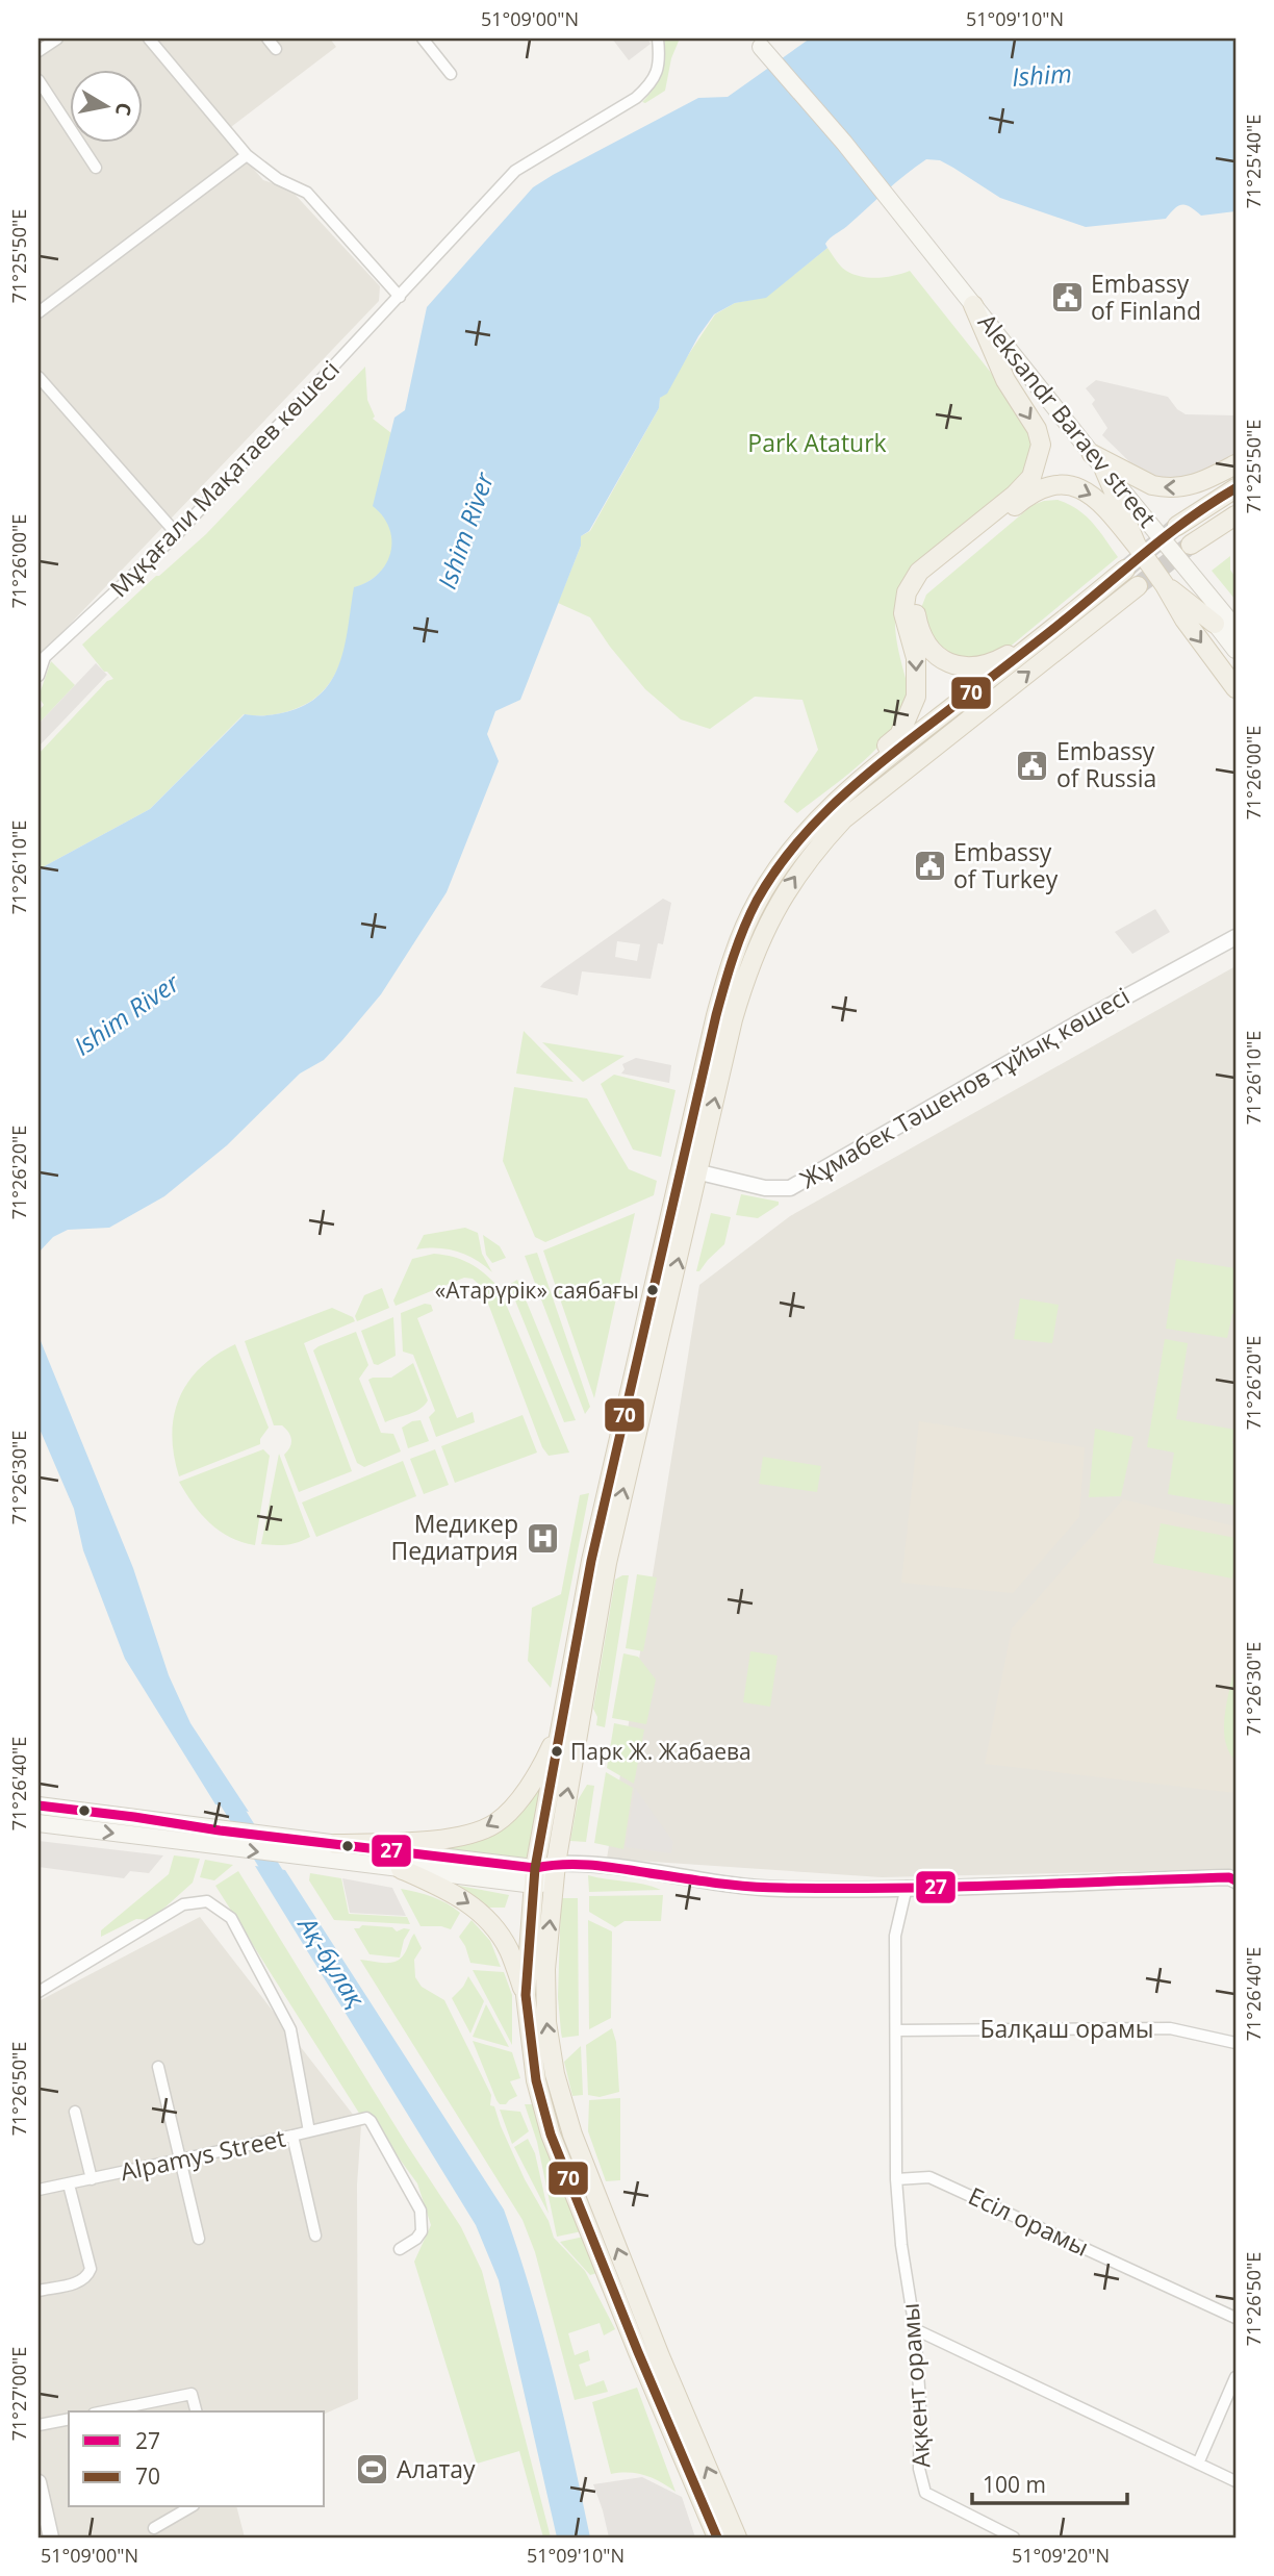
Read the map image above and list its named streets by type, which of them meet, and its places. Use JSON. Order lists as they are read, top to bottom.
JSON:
{
  "streets": {
    "main road": ["Aleksandr Baraev street"],
    "street": [
      "Мұқағали Мақатаев көшесі",
      "Жұмабек Тәшенов тұйық көшесі",
      "Балқаш орамы",
      "Alpamys Street",
      "Есіл орамы",
      "Ақкент орамы"
    ]
  },
  "crossings": [
    ["Балқаш орамы", "Ақкент орамы"],
    ["Есіл орамы", "Ақкент орамы"]
  ],
  "water": ["Ishim", "Ishim River", "Ақ-бұлақ"],
  "parks": ["Park Ataturk"],
  "places": {
    "public building": ["Embassy of Finland", "Embassy of Russia", "Embassy of Turkey"],
    "other": ["«Атарүрік» саябағы", "Парк Ж. Жабаева"],
    "hospital": ["Медикер Педиатрия"],
    "sports": ["Алатау"]
  },
  "lines": ["transit line 70", "transit line 27"],
  "legend": ["27", "70"],
  "scale_bar": "100 m",
  "north": "right",
  "coordinates": [
    "51°09'00\"N",
    "51°09'10\"N",
    "71°25'40\"E",
    "71°25'50\"E",
    "71°26'00\"E",
    "71°26'10\"E",
    "71°26'20\"E",
    "71°26'30\"E",
    "71°26'40\"E",
    "71°26'50\"E",
    "71°27'00\"E",
    "51°09'20\"N"
  ]
}
